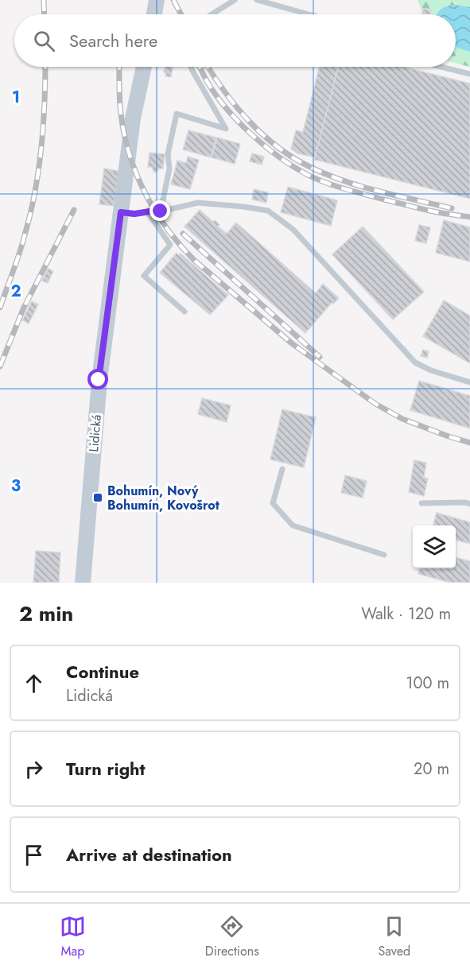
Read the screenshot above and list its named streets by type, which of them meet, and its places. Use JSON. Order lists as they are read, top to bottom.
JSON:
{
  "streets": {
    "street": ["Lidická"]
  },
  "places": {
    "transit": ["Bohumín, Nový Bohumín, Kovošrot"]
  },
  "page": {
    "search": "Search here",
    "heading": ["2 min", "Walk · 120 m"],
    "list": [
      ["Continue", "Lidická", "100 m"],
      ["Turn right", "20 m"],
      "Arrive at destination"
    ],
    "nav": ["Map", "Directions", "Saved"]
  },
  "grid": {
    "rows": ["1", "2", "3"]
  }
}
